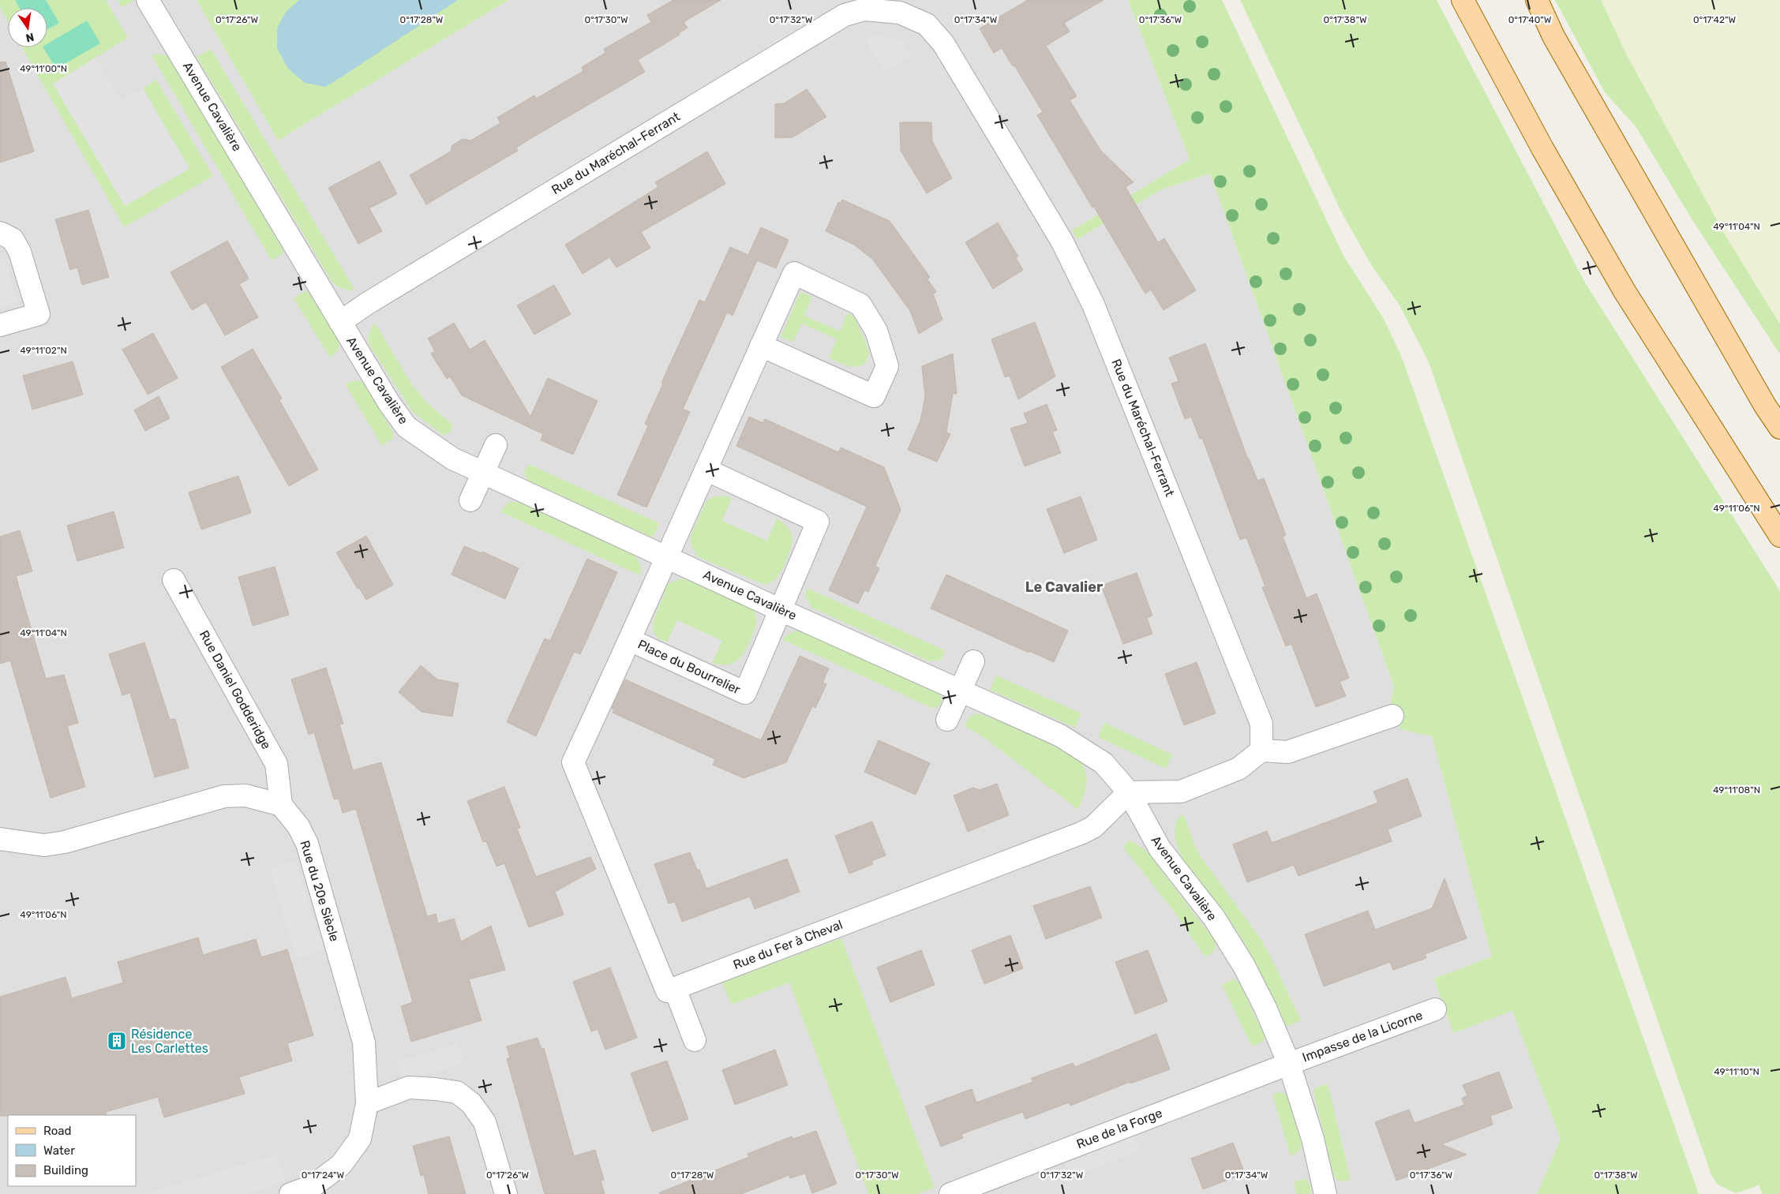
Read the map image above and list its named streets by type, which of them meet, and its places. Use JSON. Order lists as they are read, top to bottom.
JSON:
{
  "streets": {
    "street": [
      "Avenue Cavalière",
      "Rue du Maréchal-Ferrant",
      "Place du Bourrelier",
      "Rue Daniel Godderidge",
      "Rue du 20e Siècle",
      "Rue du Fer à Cheval",
      "Impasse de la Licorne",
      "Rue de la Forge"
    ]
  },
  "crossings": [
    ["Avenue Cavalière", "Rue du Maréchal-Ferrant"],
    ["Avenue Cavalière", "Place du Bourrelier"],
    ["Avenue Cavalière", "Rue du Fer à Cheval"],
    ["Avenue Cavalière", "Impasse de la Licorne"],
    ["Avenue Cavalière", "Rue de la Forge"],
    ["Place du Bourrelier", "Rue du Fer à Cheval"],
    ["Rue Daniel Godderidge", "Rue du 20e Siècle"],
    ["Impasse de la Licorne", "Rue de la Forge"]
  ],
  "districts": ["Le Cavalier"],
  "places": {
    "building": ["Résidence Les Carlettes"]
  },
  "legend": ["Road", "Water", "Building"],
  "north": "bottom",
  "coordinates": [
    "0°17'26\"W",
    "0°17'28\"W",
    "0°17'30\"W",
    "0°17'32\"W",
    "0°17'34\"W",
    "0°17'36\"W",
    "0°17'38\"W",
    "0°17'40\"W",
    "0°17'42\"W",
    "49°11'00\"N",
    "49°11'04\"N",
    "49°11'02\"N",
    "49°11'06\"N",
    "49°11'08\"N",
    "49°11'10\"N",
    "0°17'24\"W"
  ]
}
